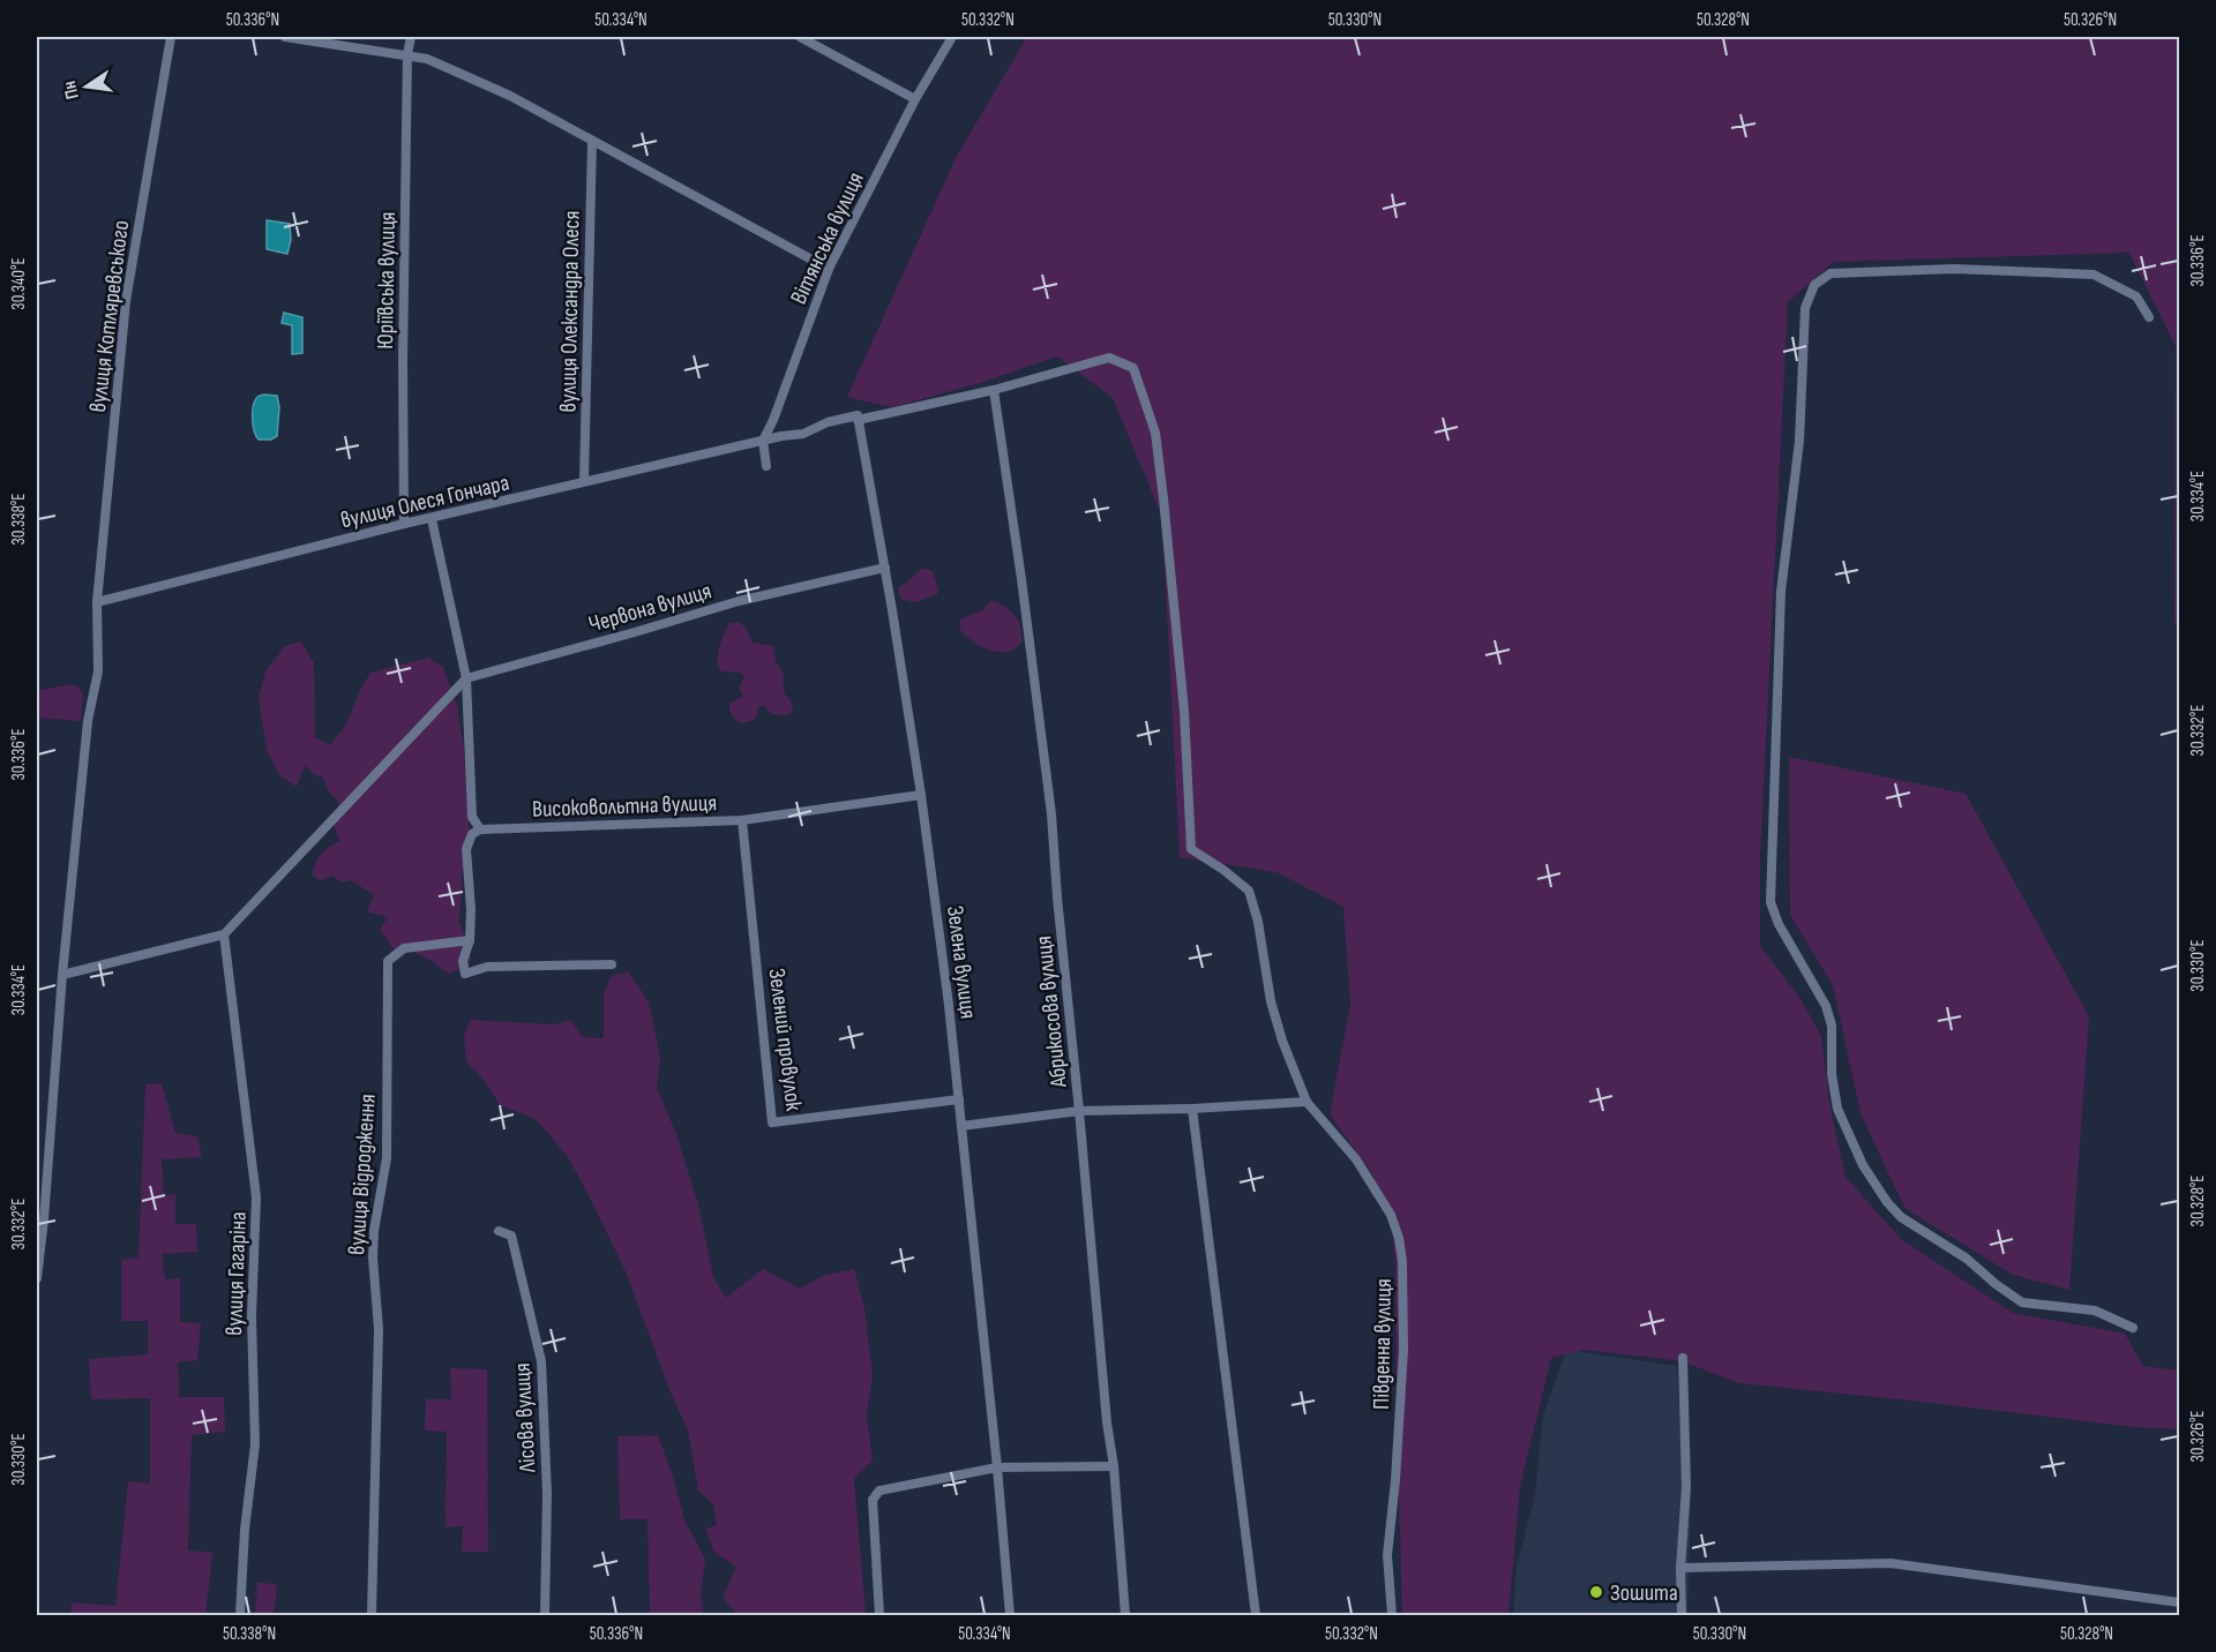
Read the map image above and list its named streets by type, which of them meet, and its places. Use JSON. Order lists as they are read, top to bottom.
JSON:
{
  "streets": {
    "street": [
      "Вітянська вулиця",
      "Юріївська вулиця",
      "вулиця Олександра Олеся",
      "вулиця Котляревського",
      "вулиця Олеся Гончара",
      "Червона вулиця",
      "Високовольтна вулиця",
      "Зелена вулиця",
      "Абрикосова вулиця",
      "Зелений провулок",
      "вулиця Відродження",
      "вулиця Гагаріна",
      "Південна вулиця",
      "Лісова вулиця"
    ]
  },
  "crossings": [
    ["Вітянська вулиця", "вулиця Олеся Гончара"],
    ["Юріївська вулиця", "вулиця Олеся Гончара"],
    ["вулиця Олександра Олеся", "вулиця Олеся Гончара"],
    ["вулиця Котляревського", "вулиця Олеся Гончара"],
    ["Червона вулиця", "Зелена вулиця"],
    ["Високовольтна вулиця", "Зелена вулиця"],
    ["Високовольтна вулиця", "Зелений провулок"],
    ["Зелена вулиця", "Зелений провулок"],
    ["Абрикосова вулиця", "Південна вулиця"]
  ],
  "places": ["Зошита"],
  "north": "left",
  "coordinates": [
    "50.336°N",
    "50.334°N",
    "50.332°N",
    "50.330°N",
    "50.328°N",
    "50.326°N",
    "30.336°E",
    "30.340°E",
    "30.334°E",
    "30.338°E",
    "30.332°E",
    "30.330°E",
    "30.328°E",
    "30.326°E",
    "50.338°N"
  ]
}
